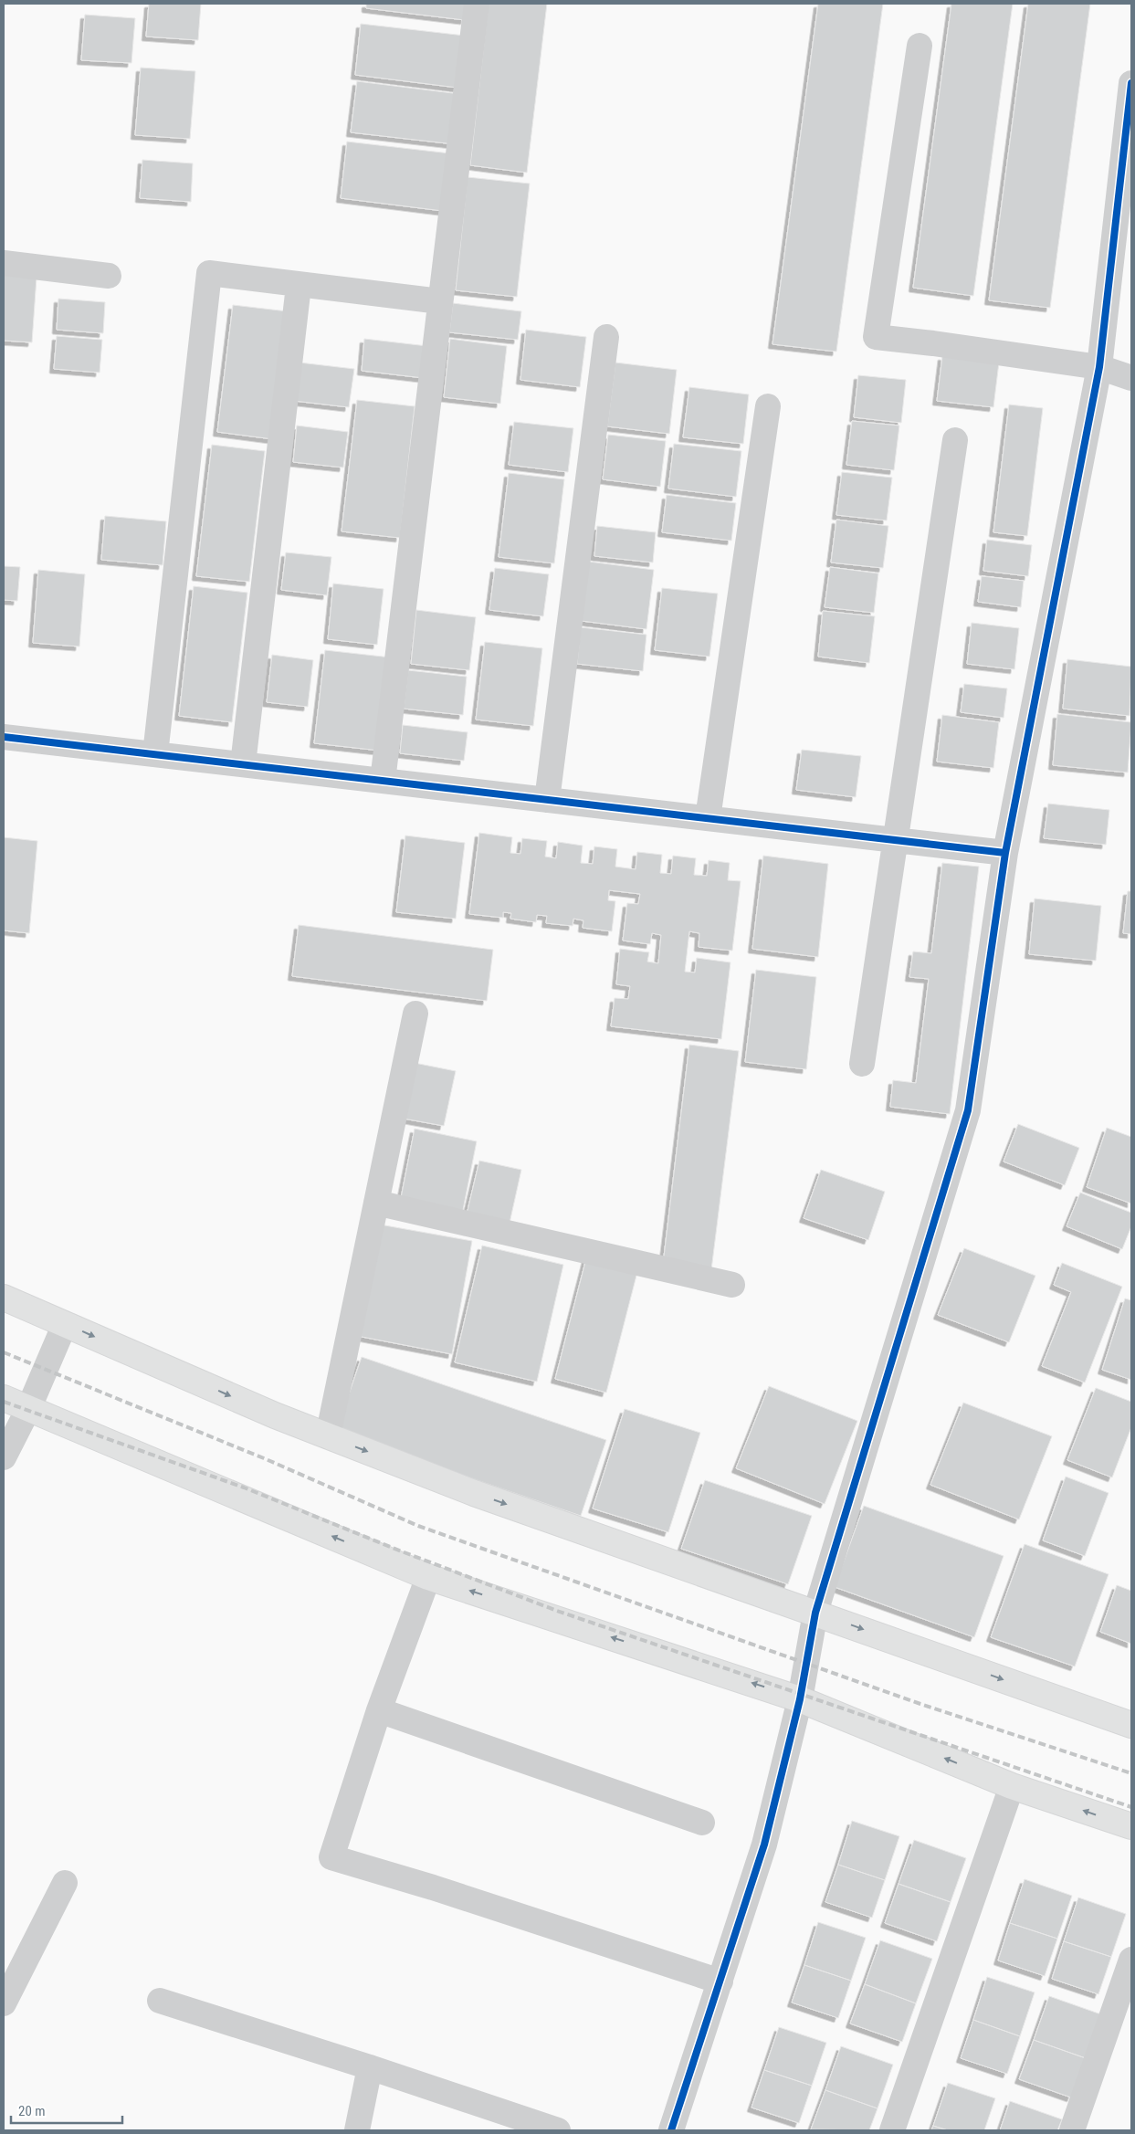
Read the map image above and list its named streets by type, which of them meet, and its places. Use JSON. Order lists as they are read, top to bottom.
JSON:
{
  "scale_bar": "20 m"
}
